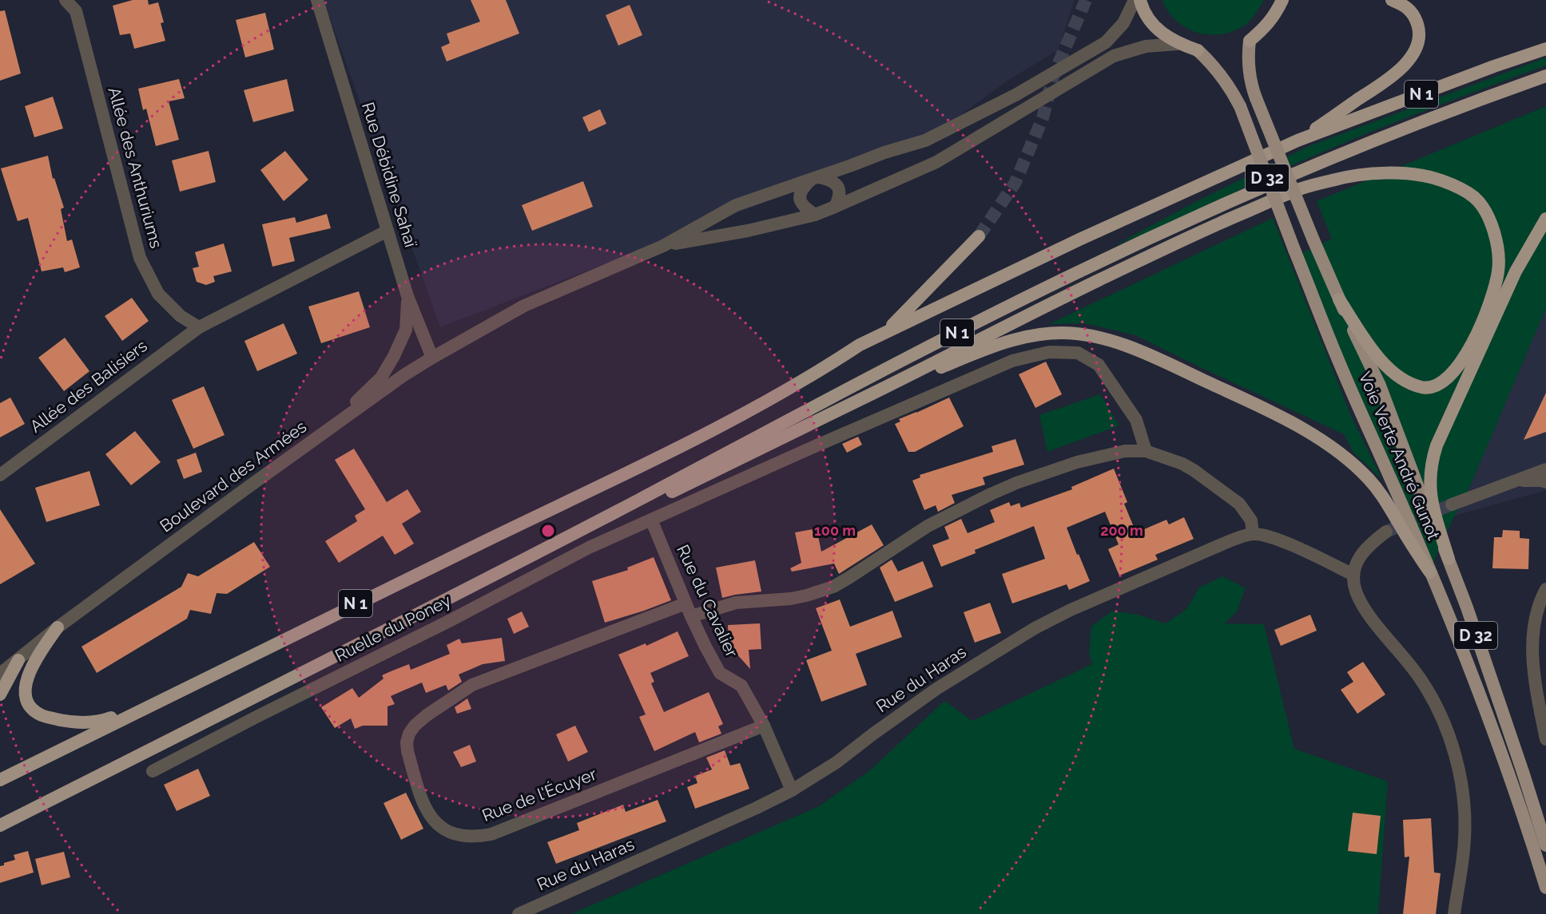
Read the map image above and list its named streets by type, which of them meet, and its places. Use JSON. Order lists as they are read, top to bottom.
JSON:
{
  "streets": {
    "highway": ["N 1"],
    "main road": ["D 32", "Voie Verte André Gunot"],
    "street": [
      "Allée des Anthuriums",
      "Rue Débidine Sahaï",
      "Allée des Balisiers",
      "Boulevard des Armées",
      "Rue du Cavalier",
      "Ruelle du Poney",
      "Rue du Haras",
      "Rue de l'Écuyer"
    ]
  },
  "crossings": [
    ["Allée des Anthuriums", "Allée des Balisiers"],
    ["Rue Débidine Sahaï", "Allée des Balisiers"],
    ["Rue Débidine Sahaï", "Boulevard des Armées"],
    ["Rue du Cavalier", "Ruelle du Poney"],
    ["Rue du Cavalier", "Rue du Haras"],
    ["Rue du Cavalier", "Rue de l'Écuyer"]
  ],
  "rings": ["100 m", "200 m"]
}
